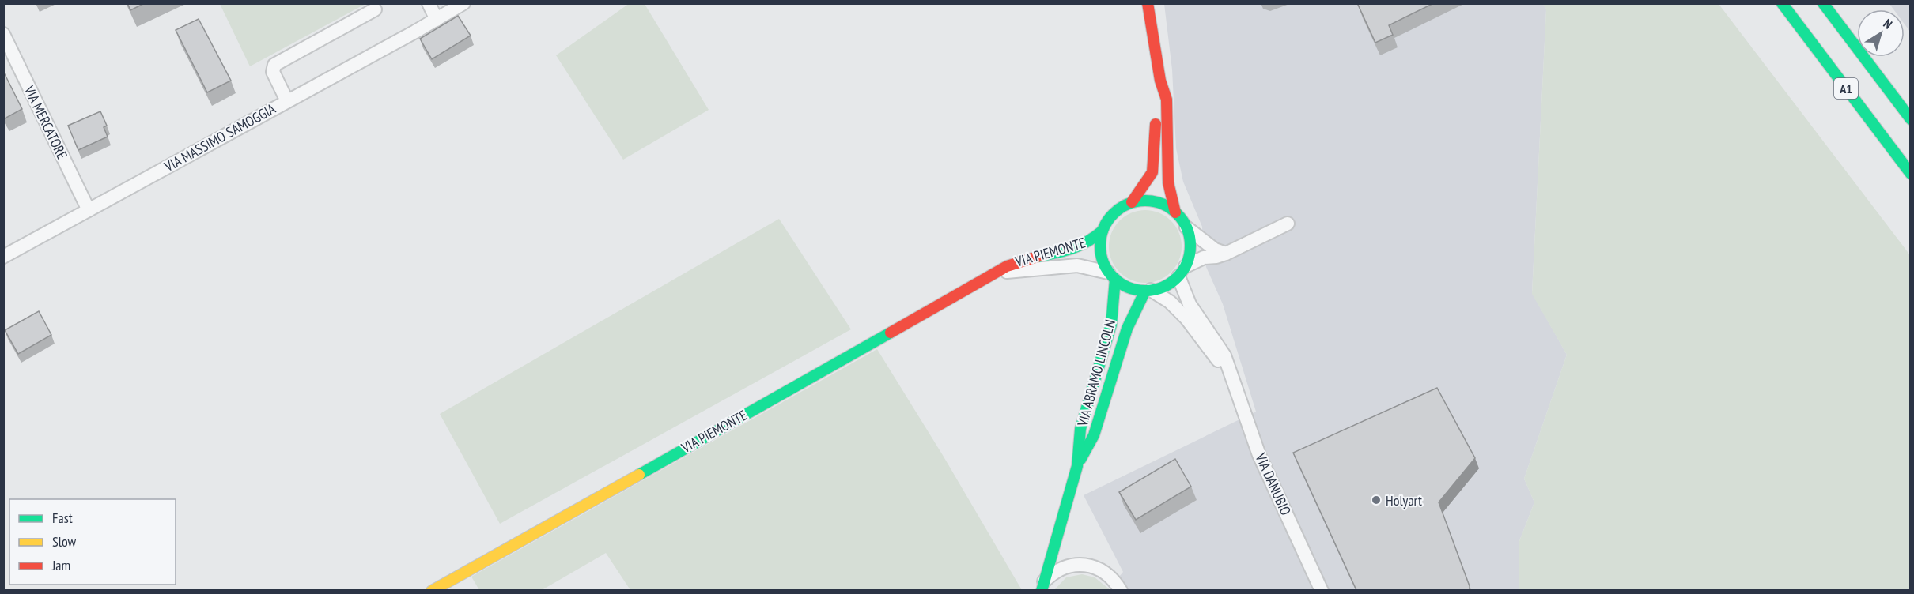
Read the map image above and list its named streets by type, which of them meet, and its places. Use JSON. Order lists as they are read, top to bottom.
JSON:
{
  "streets": {
    "main road": ["A1", "VIA PIEMONTE", "VIA ABRAMO LINCOLN"],
    "street": ["VIA MERCATORE", "VIA MASSIMO SAMOGGIA", "VIA DANUBIO"]
  },
  "crossings": [
    ["VIA MERCATORE", "VIA MASSIMO SAMOGGIA"],
    ["VIA PIEMONTE", "VIA ABRAMO LINCOLN"],
    ["VIA PIEMONTE", "VIA DANUBIO"],
    ["VIA ABRAMO LINCOLN", "VIA DANUBIO"]
  ],
  "places": ["Holyart"],
  "legend": ["Fast", "Slow", "Jam"],
  "north": "top right"
}
